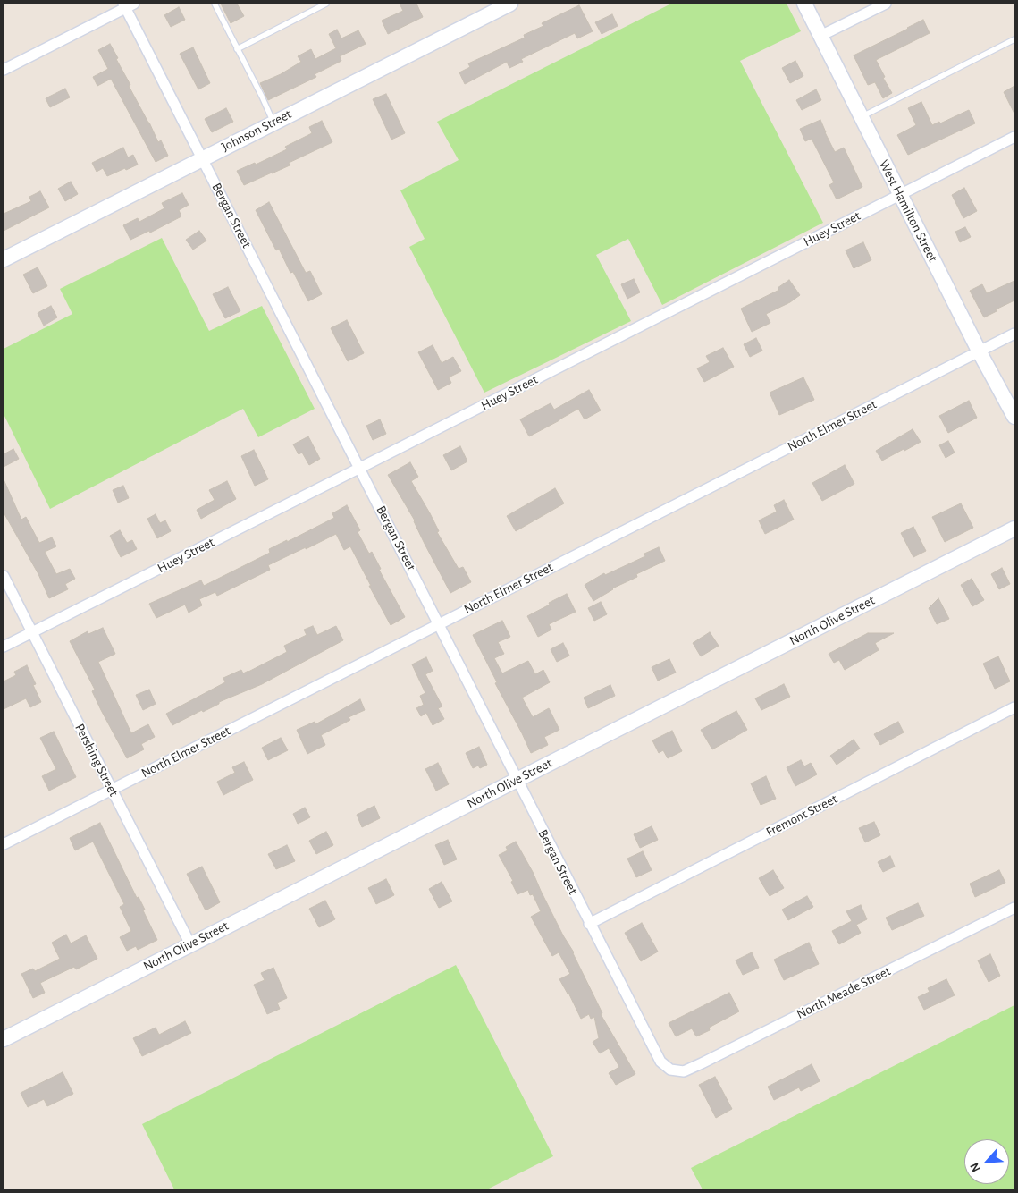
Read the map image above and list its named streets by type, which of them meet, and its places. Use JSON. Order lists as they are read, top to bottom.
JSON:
{
  "streets": {
    "street": [
      "Johnson Street",
      "West Hamilton Street",
      "Bergan Street",
      "Huey Street",
      "North Elmer Street",
      "North Olive Street",
      "Pershing Street",
      "Fremont Street",
      "North Meade Street"
    ]
  },
  "crossings": [
    ["Johnson Street", "Bergan Street"],
    ["West Hamilton Street", "Huey Street"],
    ["West Hamilton Street", "North Elmer Street"],
    ["Bergan Street", "Huey Street"],
    ["Bergan Street", "North Elmer Street"],
    ["Bergan Street", "North Olive Street"],
    ["Bergan Street", "Fremont Street"],
    ["Bergan Street", "North Meade Street"],
    ["Huey Street", "Pershing Street"],
    ["North Elmer Street", "Pershing Street"],
    ["North Olive Street", "Pershing Street"]
  ],
  "north": "bottom left"
}
